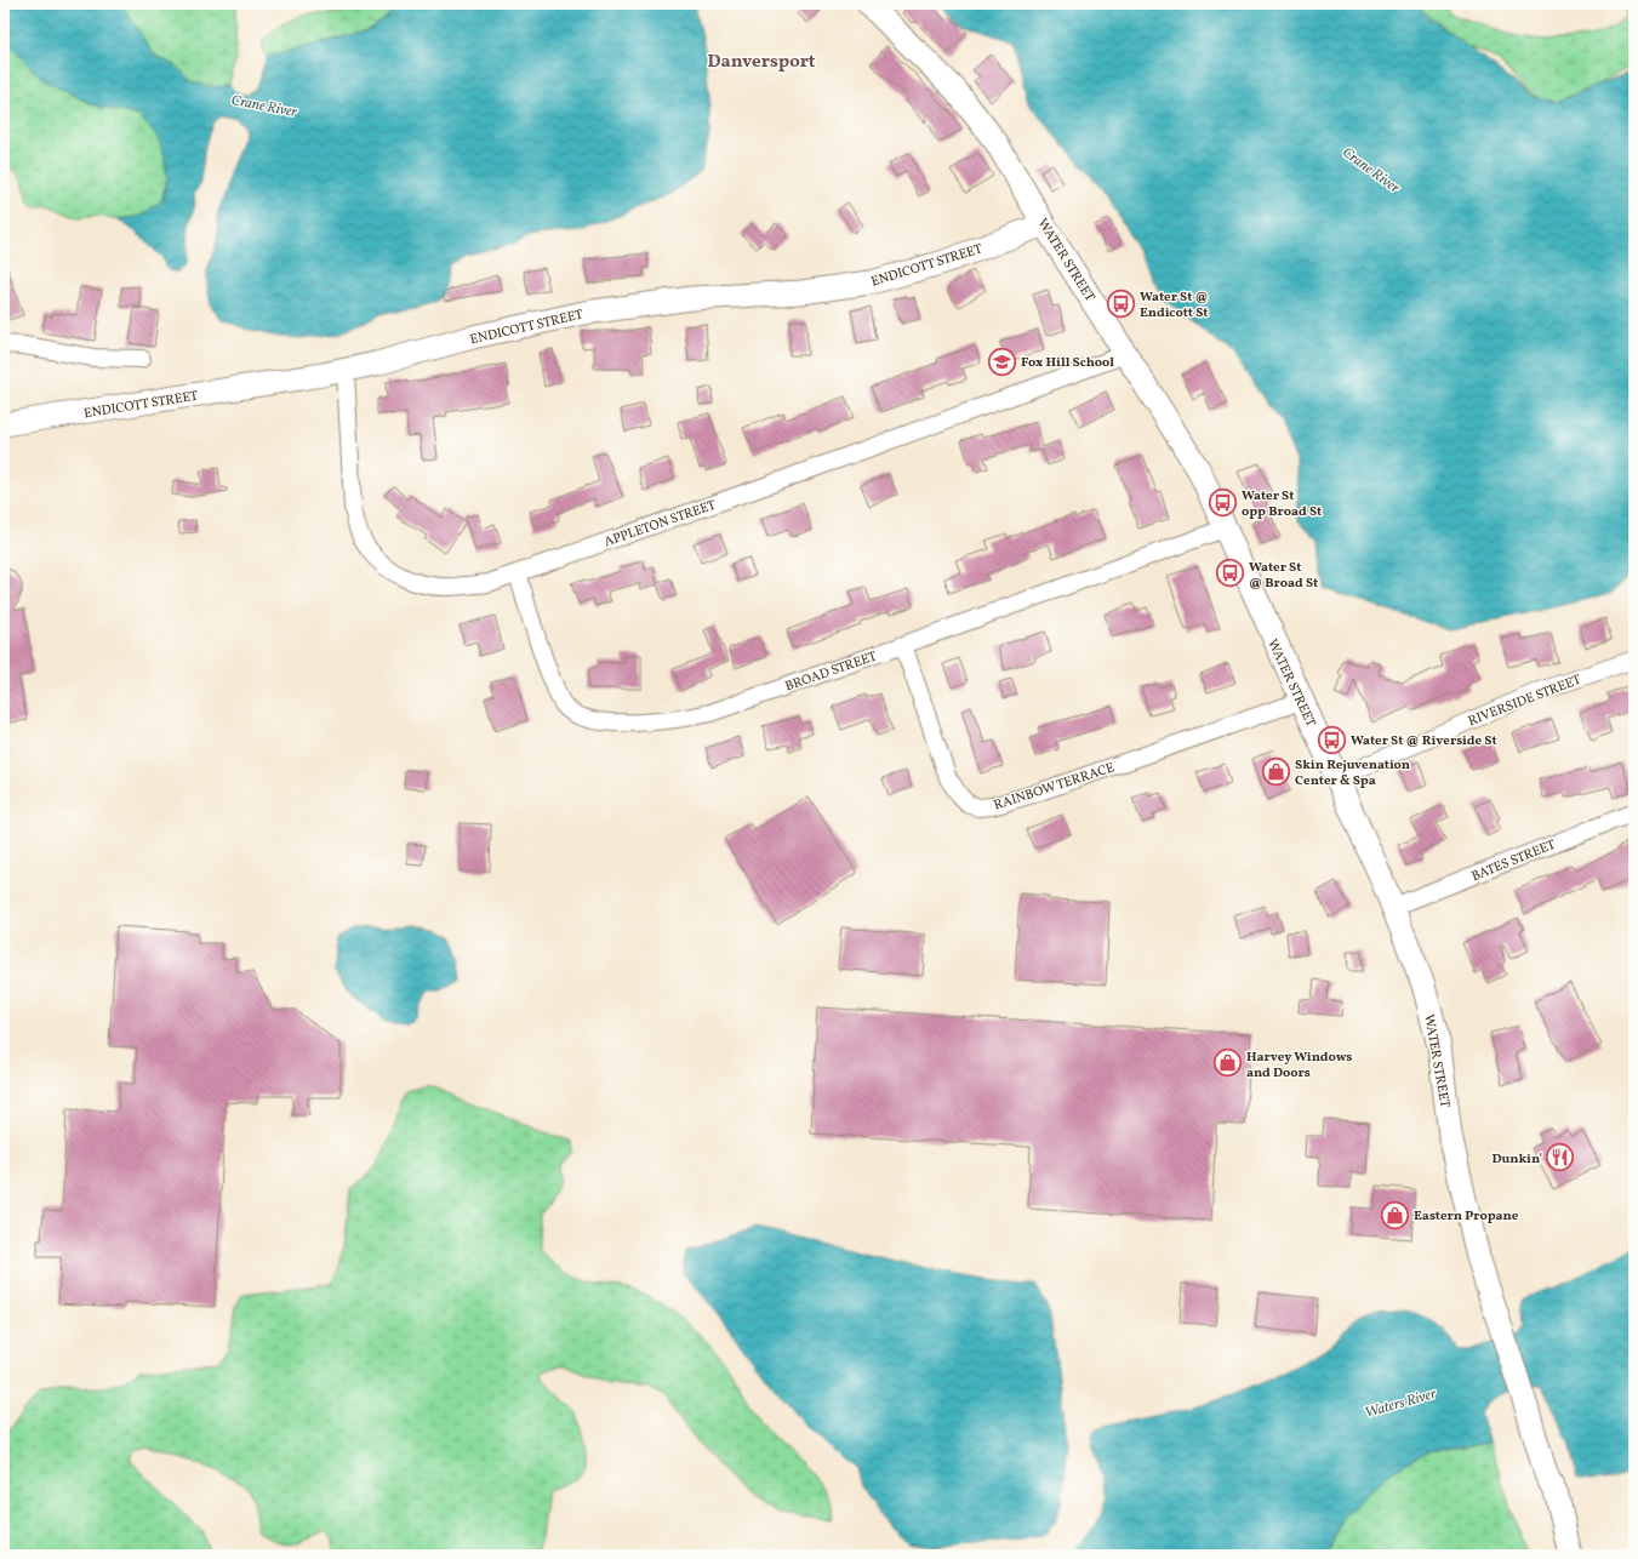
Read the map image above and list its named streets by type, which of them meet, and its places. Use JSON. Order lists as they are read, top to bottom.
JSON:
{
  "streets": {
    "main road": ["WATER STREET", "ENDICOTT STREET"],
    "street": [
      "APPLETON STREET",
      "BROAD STREET",
      "RIVERSIDE STREET",
      "RAINBOW TERRACE",
      "BATES STREET"
    ]
  },
  "crossings": [
    ["WATER STREET", "ENDICOTT STREET"],
    ["WATER STREET", "APPLETON STREET"],
    ["WATER STREET", "BROAD STREET"],
    ["WATER STREET", "RIVERSIDE STREET"],
    ["WATER STREET", "RAINBOW TERRACE"],
    ["WATER STREET", "BATES STREET"],
    ["ENDICOTT STREET", "APPLETON STREET"],
    ["APPLETON STREET", "BROAD STREET"],
    ["BROAD STREET", "RAINBOW TERRACE"]
  ],
  "districts": ["Danversport"],
  "water": ["Crane River", "Waters River"],
  "places": {
    "bus stop": [
      "Water St @ Endicott St",
      "Water St opp Broad St",
      "Water St @ Broad St",
      "Water St @ Riverside St"
    ],
    "school or university": ["Fox Hill School"],
    "shop": ["Skin Rejuvenation Center & Spa", "Harvey Windows and Doors", "Eastern Propane"],
    "restaurant": ["Dunkin'"]
  }
}
